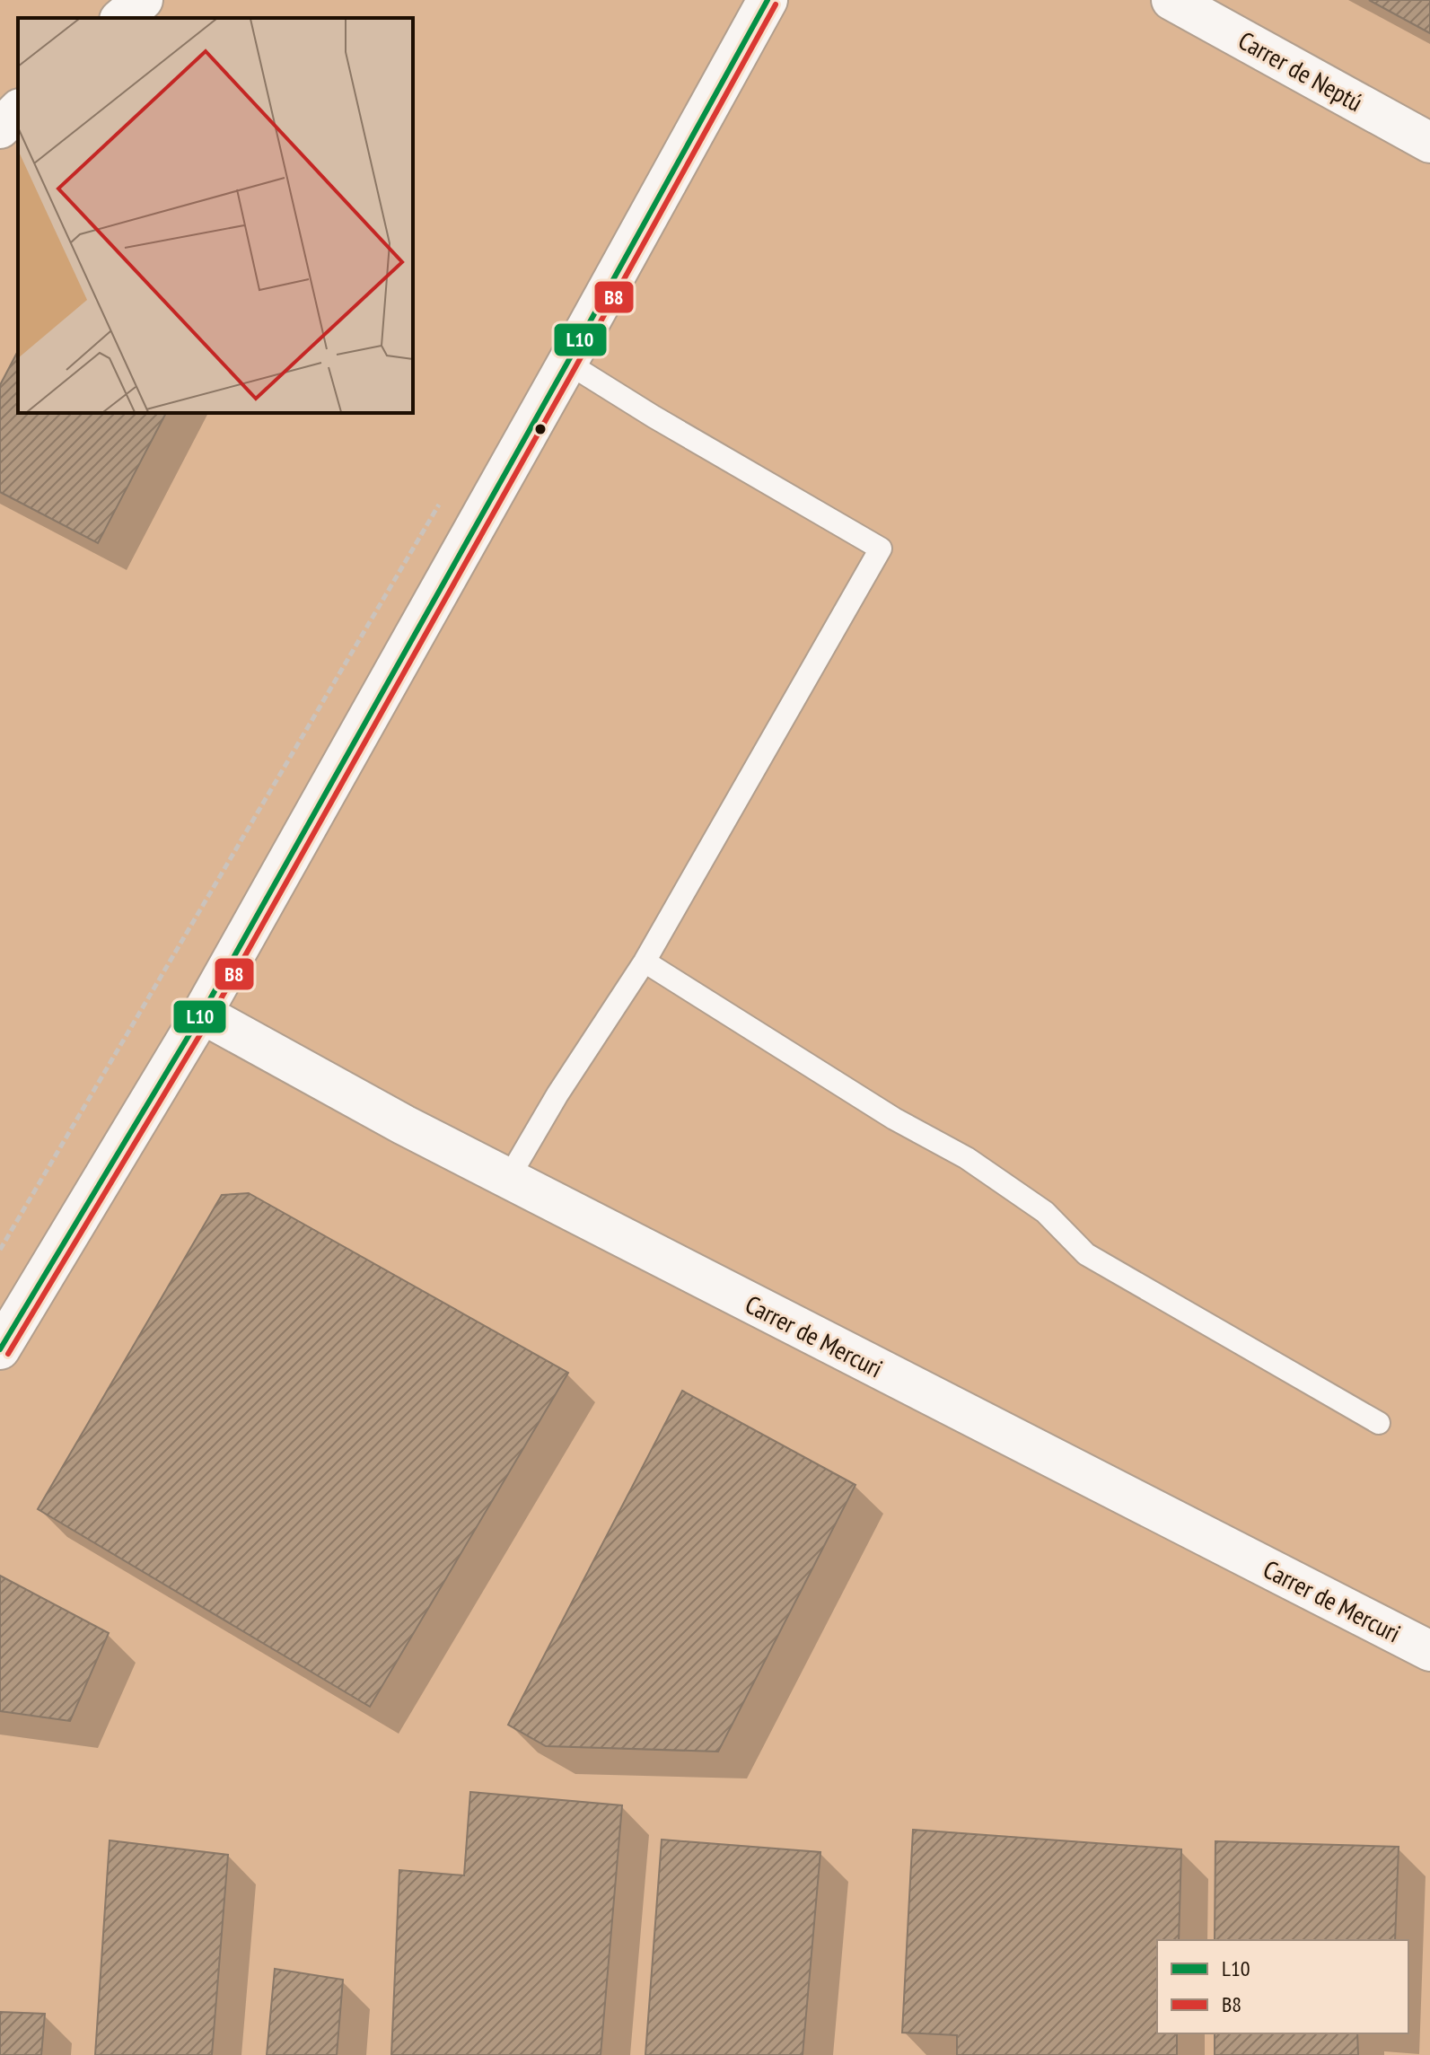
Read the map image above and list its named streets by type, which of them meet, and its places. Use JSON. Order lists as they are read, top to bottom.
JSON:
{
  "streets": {
    "street": ["Carrer de Neptú", "Carrer de Mercuri"]
  },
  "lines": ["transit line L10", "transit line B8"],
  "legend": ["L10", "B8"]
}
